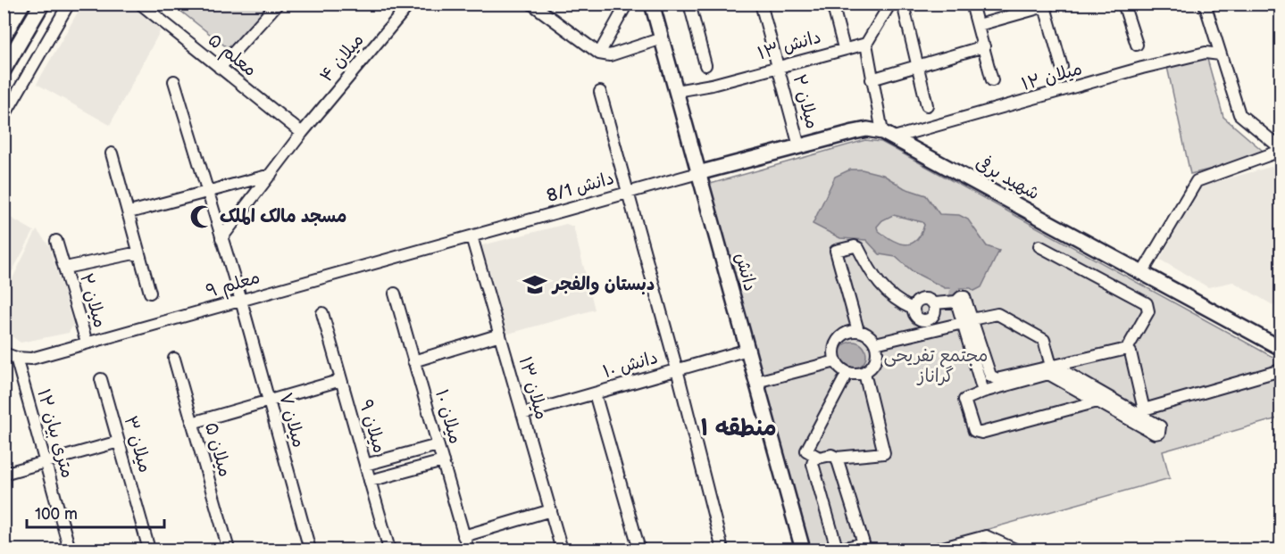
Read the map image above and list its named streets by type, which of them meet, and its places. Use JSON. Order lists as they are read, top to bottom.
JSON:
{
  "streets": {
    "street": [
      "دانش ۱۳",
      "معلم ۵",
      "میلان ۴",
      "میلان ۱۲",
      "میلان ۲",
      "شهید برفی",
      "دانش 8/1",
      "دانش",
      "معلم ۹",
      "دانش ۱۰",
      "میلان ۱۳",
      "میلان ۱۰",
      "میلان ۷",
      "میلان ۹",
      "۱۲ متری بیان",
      "میلان ۳",
      "میلان ۵"
    ]
  },
  "crossings": [
    ["دانش ۱۳", "میلان ۲"],
    ["دانش ۱۳", "دانش"],
    ["معلم ۵", "میلان ۴"],
    ["میلان ۴", "میلان ۷"],
    ["میلان ۱۲", "شهید برفی"],
    ["میلان ۲", "شهید برفی"],
    ["میلان ۲", "معلم ۹"],
    ["شهید برفی", "دانش 8/1"],
    ["شهید برفی", "دانش"],
    ["دانش 8/1", "دانش"],
    ["دانش 8/1", "معلم ۹"],
    ["دانش 8/1", "میلان ۱۳"],
    ["دانش", "دانش ۱۰"],
    ["معلم ۹", "میلان ۱۳"],
    ["معلم ۹", "میلان ۷"],
    ["معلم ۹", "۱۲ متری بیان"],
    ["دانش ۱۰", "میلان ۱۳"]
  ],
  "districts": ["منطقه ۱"],
  "parks": ["مجتمع تفریحی گراناز"],
  "places": {
    "mosque": ["مسجد مالک الملک"],
    "school or university": ["دبستان والفجر"]
  },
  "scale_bar": "100 m"
}
